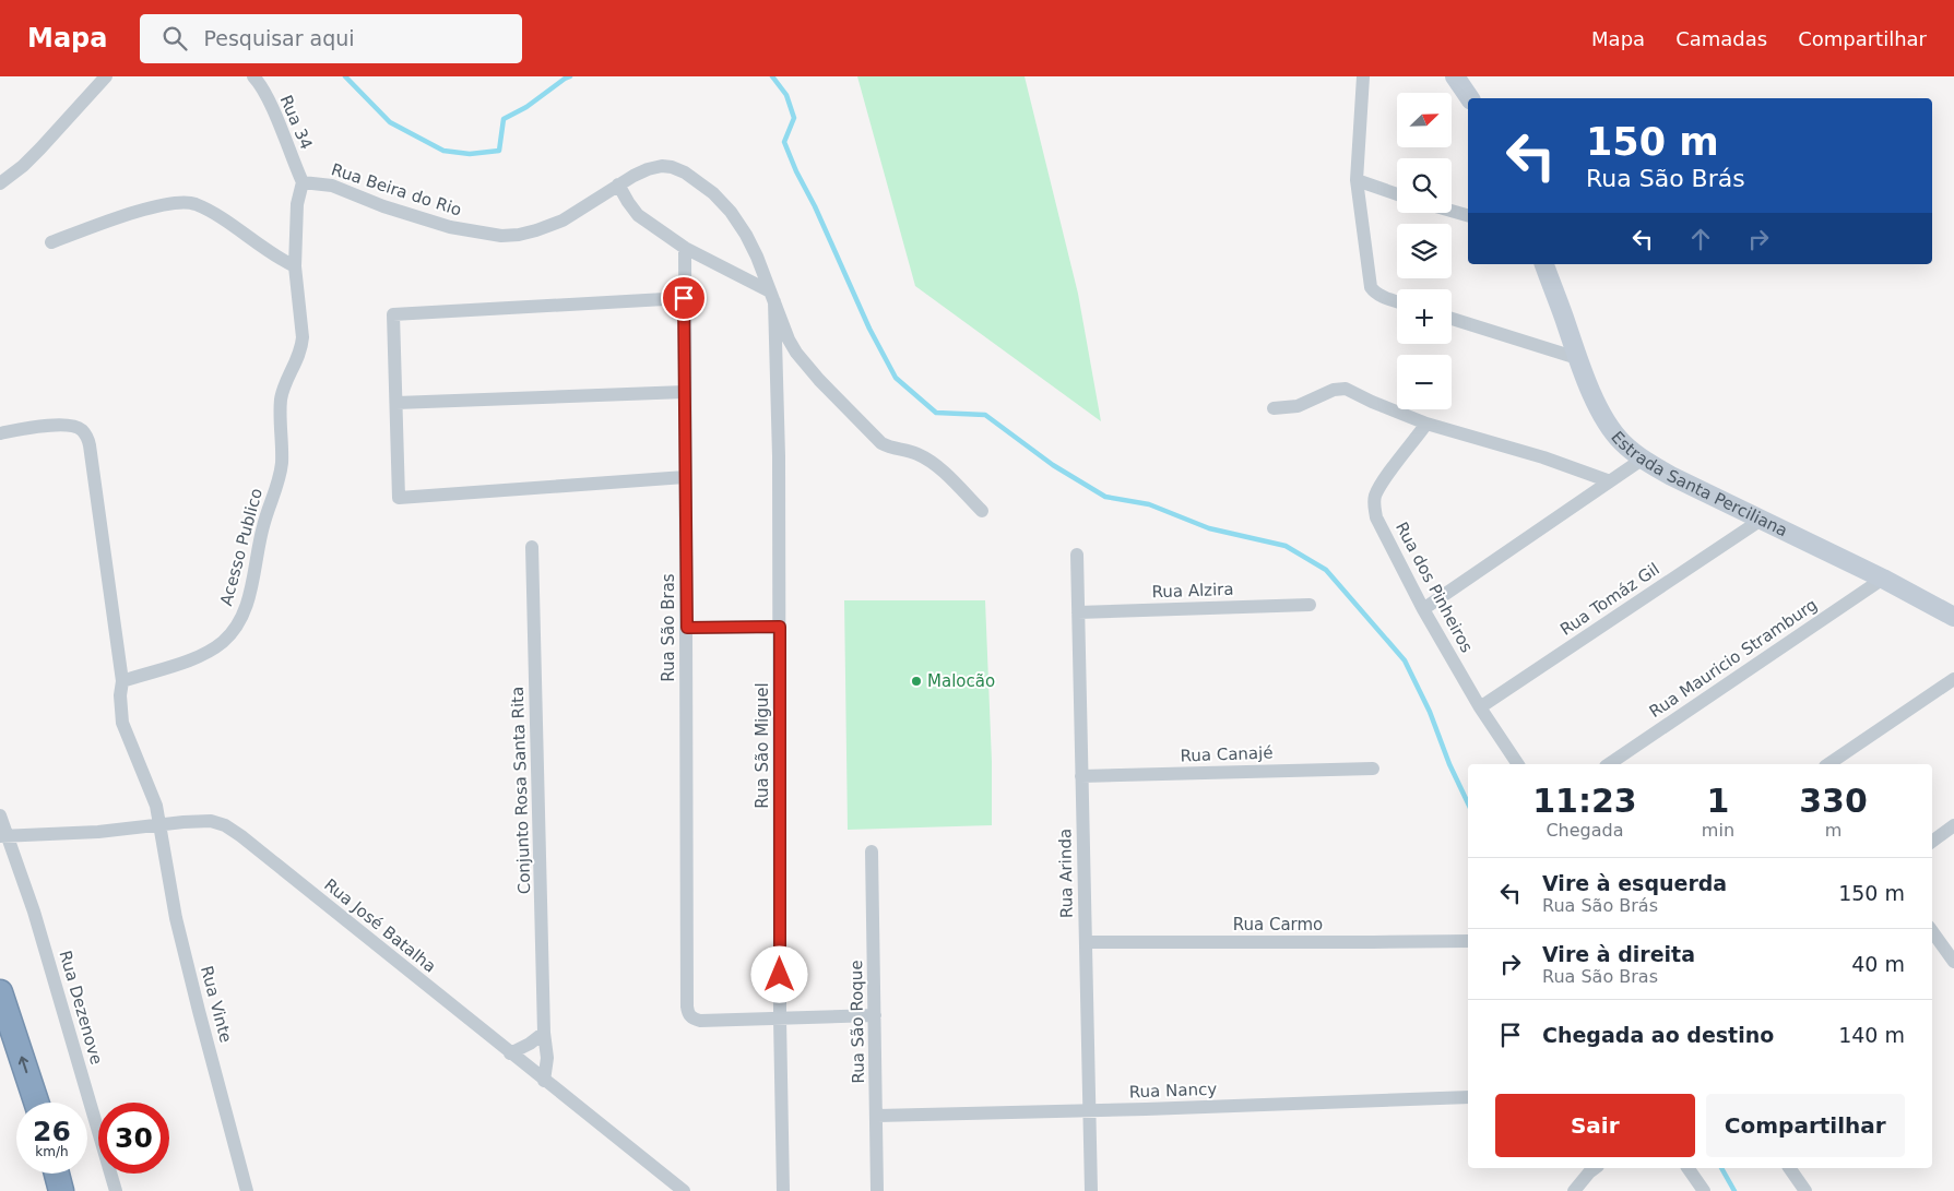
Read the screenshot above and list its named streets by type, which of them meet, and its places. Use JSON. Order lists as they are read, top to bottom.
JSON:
{
  "streets": {
    "street": [
      "Rua 34",
      "Rua Beira do Rio",
      "Estrada Santa Perciliana",
      "Acesso Publico",
      "Rua dos Pinheiros",
      "Rua Alzira",
      "Rua Tomáz Gil",
      "Rua São Bras",
      "Rua Mauricio Stramburg",
      "Rua São Miguel",
      "Rua Canajé",
      "Conjunto Rosa Santa Rita",
      "Rua Arinda",
      "Rua Carmo",
      "Rua José Batalha",
      "Rua Vinte",
      "Rua Dezenove",
      "Rua São Roque",
      "Rua Nancy"
    ]
  },
  "crossings": [
    ["Rua 34", "Rua Beira do Rio"],
    ["Rua 34", "Acesso Publico"],
    ["Rua Beira do Rio", "Acesso Publico"],
    ["Rua Beira do Rio", "Rua São Miguel"],
    ["Estrada Santa Perciliana", "Rua Tomáz Gil"],
    ["Estrada Santa Perciliana", "Rua Mauricio Stramburg"],
    ["Rua dos Pinheiros", "Rua Tomáz Gil"],
    ["Rua Alzira", "Rua Arinda"],
    ["Rua São Bras", "Rua São Miguel"],
    ["Rua Canajé", "Rua Arinda"],
    ["Conjunto Rosa Santa Rita", "Rua José Batalha"],
    ["Rua Arinda", "Rua Carmo"],
    ["Rua Arinda", "Rua Nancy"],
    ["Rua José Batalha", "Rua Vinte"],
    ["Rua José Batalha", "Rua Dezenove"],
    ["Rua São Roque", "Rua Nancy"]
  ],
  "places": ["Malocão"],
  "north": "top right",
  "page": {
    "header": "Mapa",
    "search": "Pesquisar aqui",
    "nav": ["Mapa", "Camadas", "Compartilhar"],
    "map_buttons": ["+", "−"],
    "turn": ["150 m", "Rua São Brás"],
    "eta": [
      "11:23",
      "Chegada",
      "1",
      "min",
      "330",
      "m"
    ],
    "list": [
      {
        "name": "Vire à esquerda",
        "note": "Rua São Brás",
        "value": "150 m"
      },
      {
        "name": "Vire à direita",
        "note": "Rua São Bras",
        "value": "40 m"
      },
      {
        "name": "Chegada ao destino",
        "value": "140 m"
      }
    ],
    "buttons": ["Sair", "Compartilhar"],
    "speed": "26 km/h",
    "limit": "30"
  }
}
